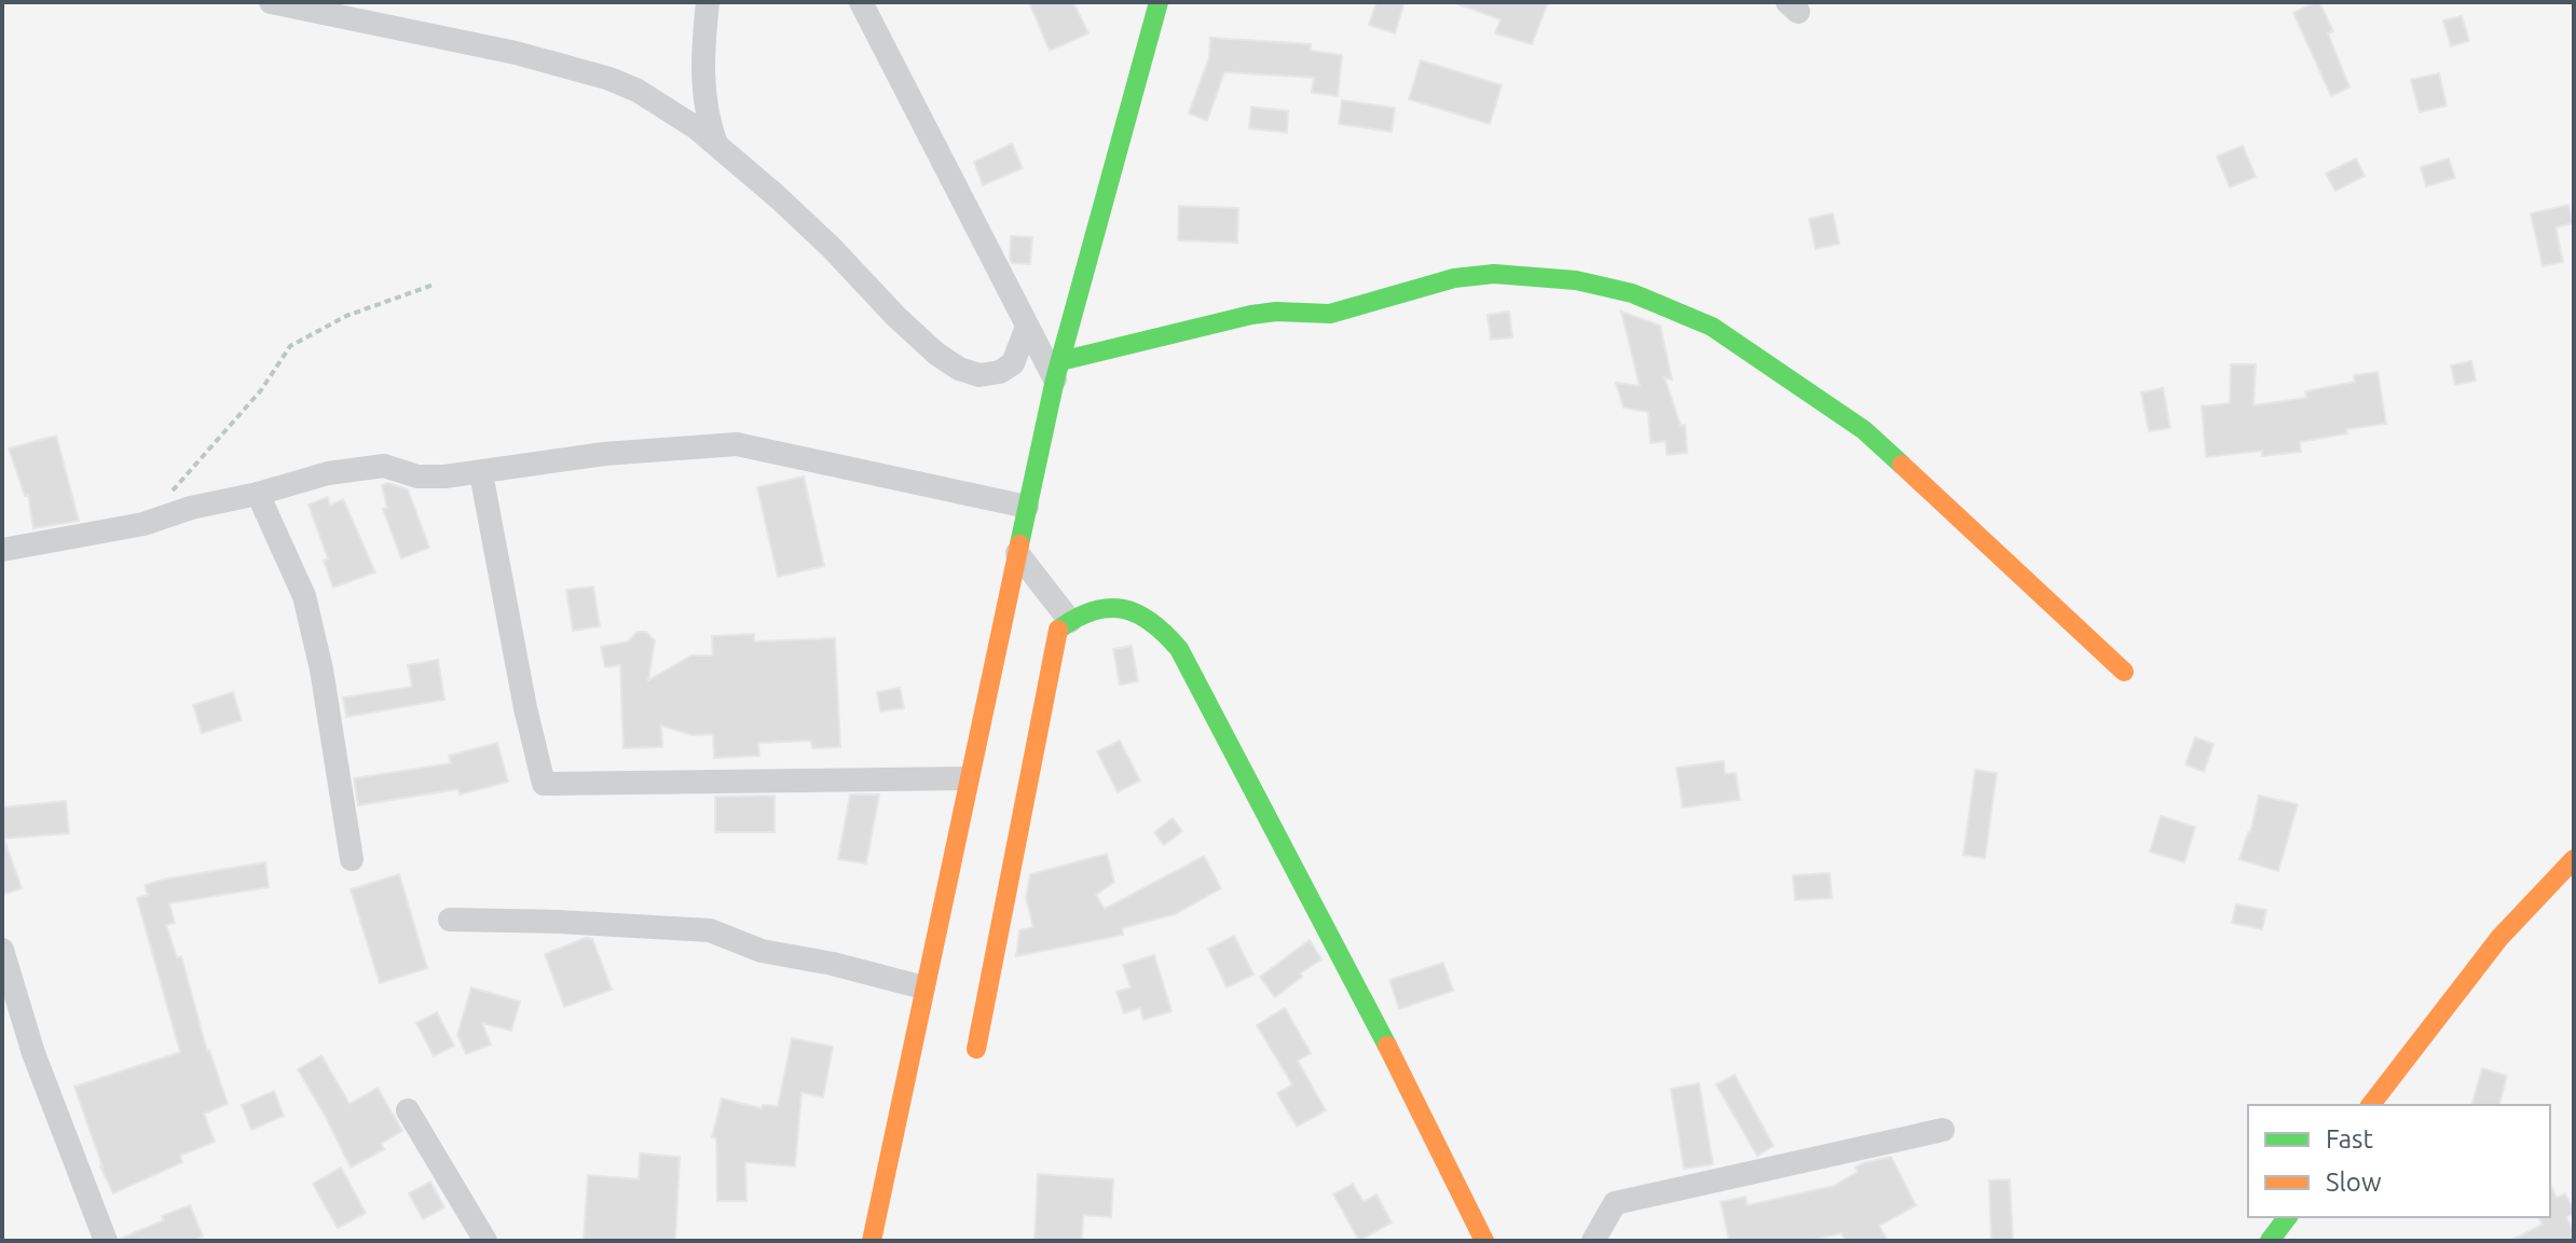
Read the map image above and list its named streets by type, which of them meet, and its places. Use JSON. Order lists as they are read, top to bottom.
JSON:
{
  "legend": ["Fast", "Slow"]
}
